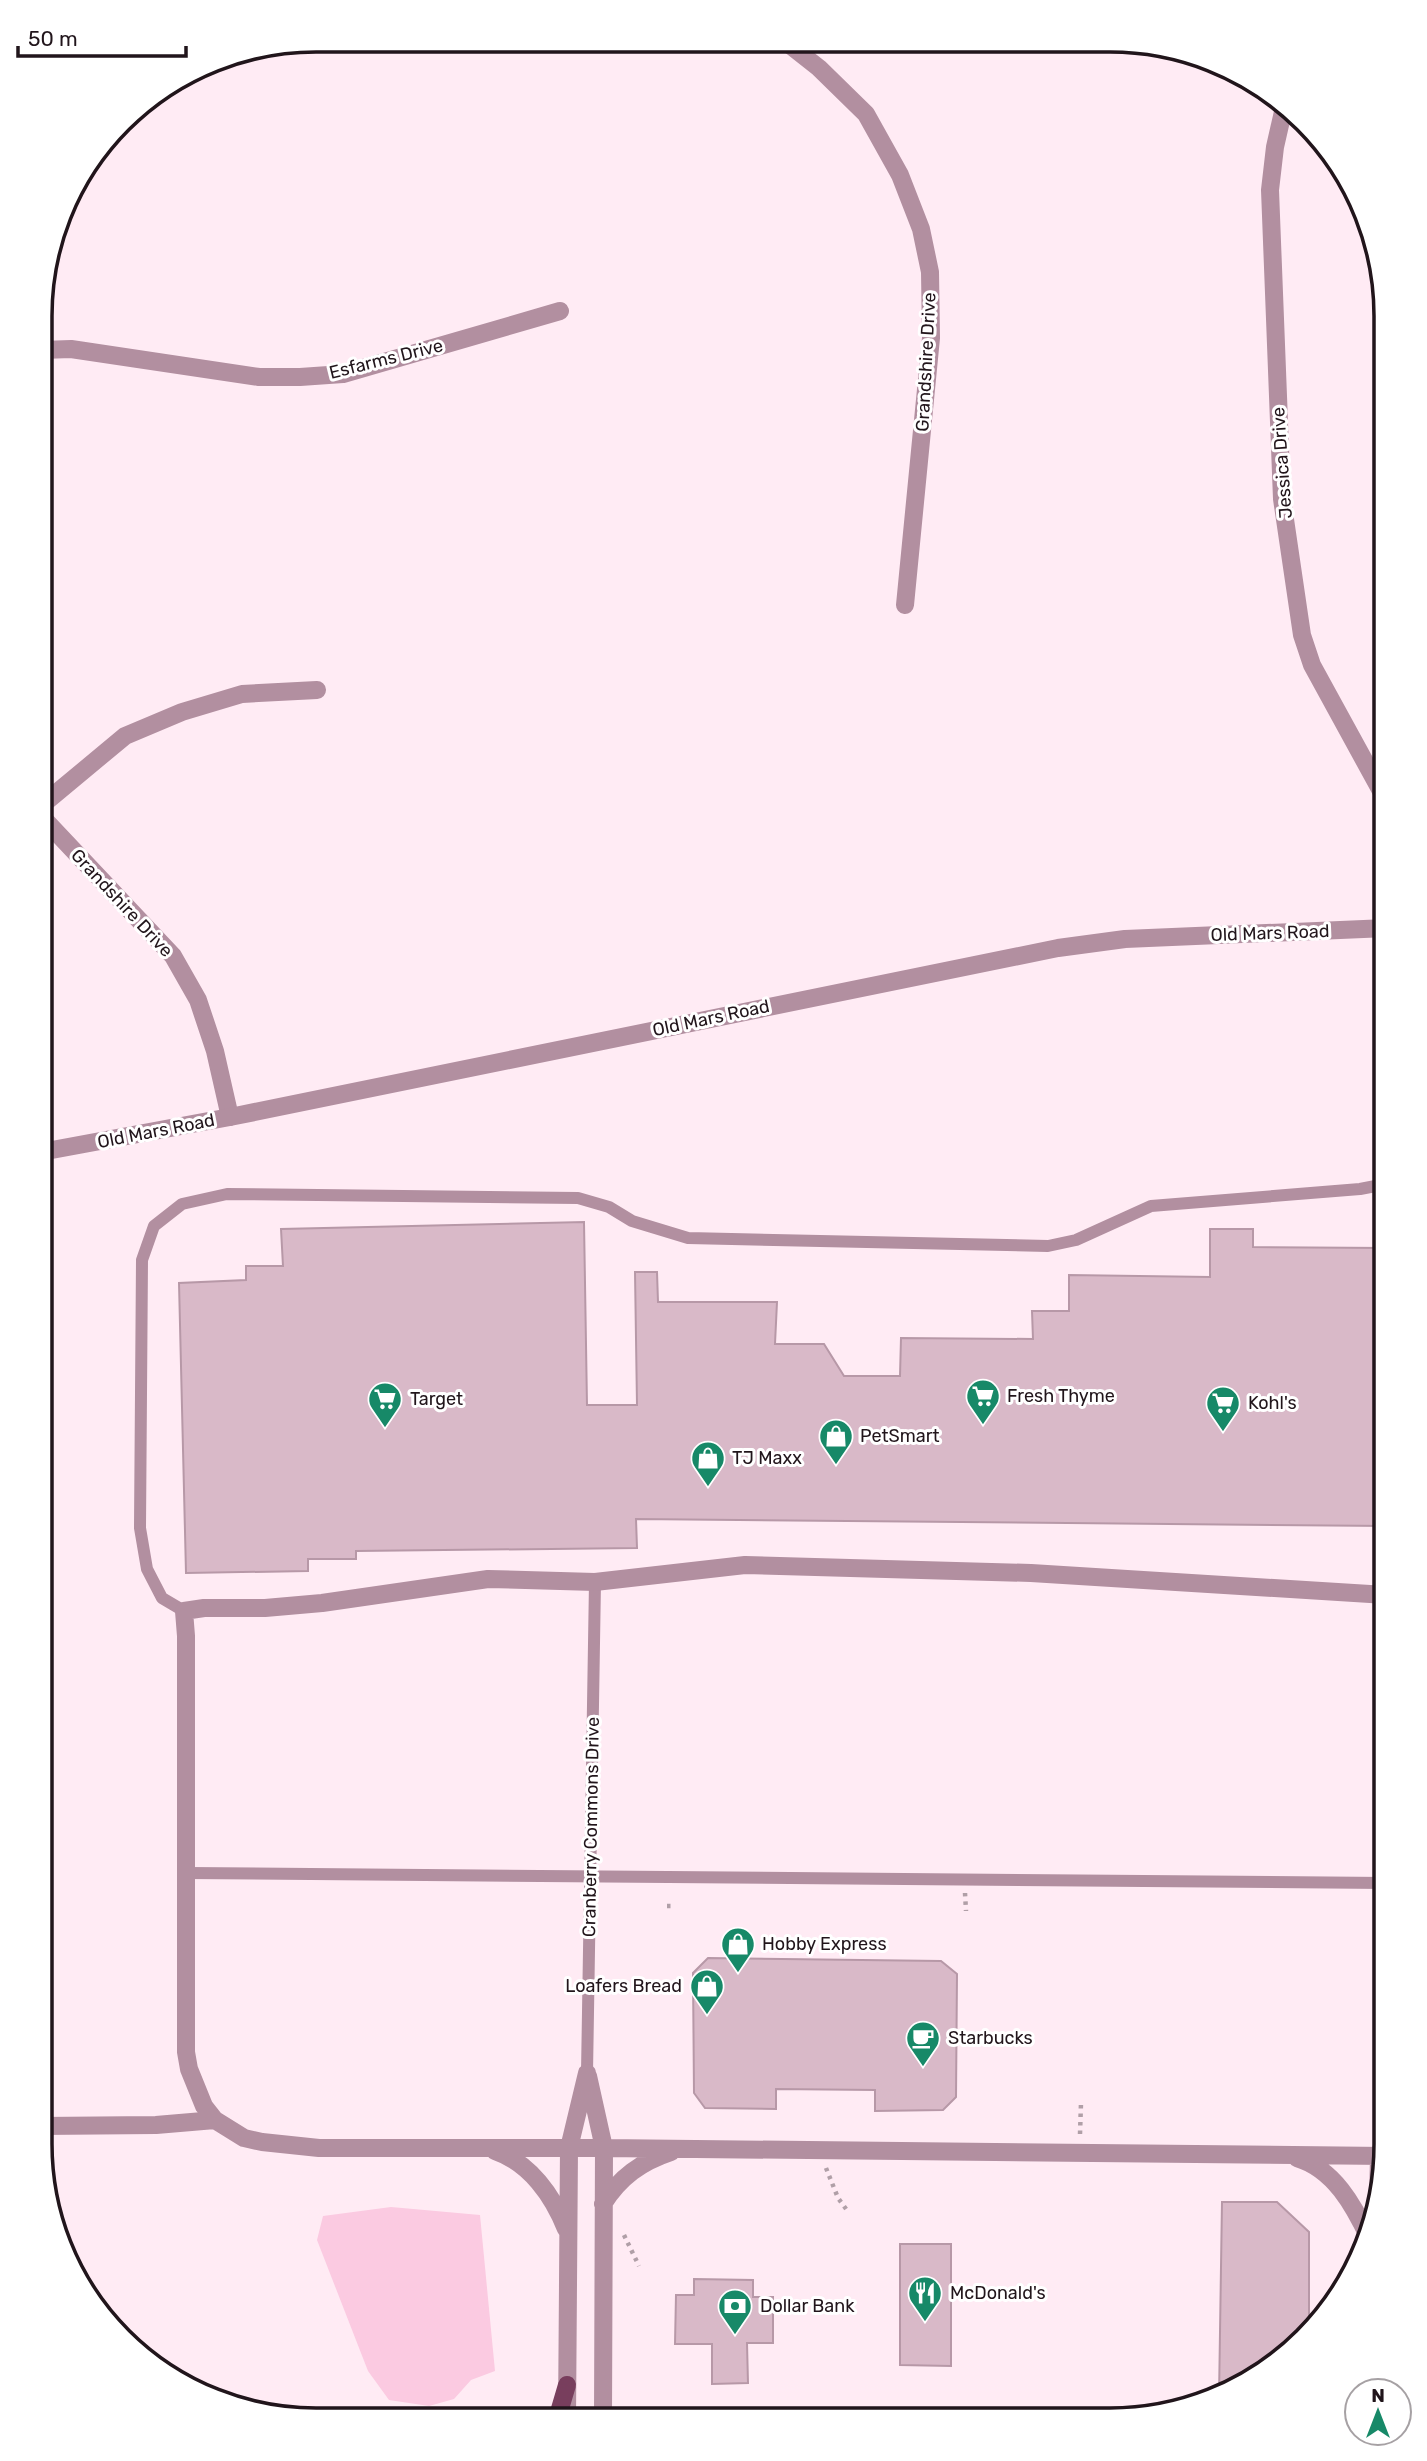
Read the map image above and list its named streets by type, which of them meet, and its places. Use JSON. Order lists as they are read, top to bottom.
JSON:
{
  "streets": {
    "street": [
      "Esfarms Drive",
      "Grandshire Drive",
      "Jessica Drive",
      "Old Mars Road",
      "Cranberry Commons Drive"
    ]
  },
  "crossings": [
    ["Grandshire Drive", "Old Mars Road"]
  ],
  "places": {
    "supermarket": ["Fresh Thyme", "Target", "Kohl's"],
    "shop": [
      "PetSmart",
      "TJ Maxx",
      "Hobby Express",
      "Loafers Bread"
    ],
    "cafe": ["Starbucks"],
    "restaurant": ["McDonald's"],
    "bank": ["Dollar Bank"]
  },
  "scale_bar": "50 m",
  "north": "top"
}
